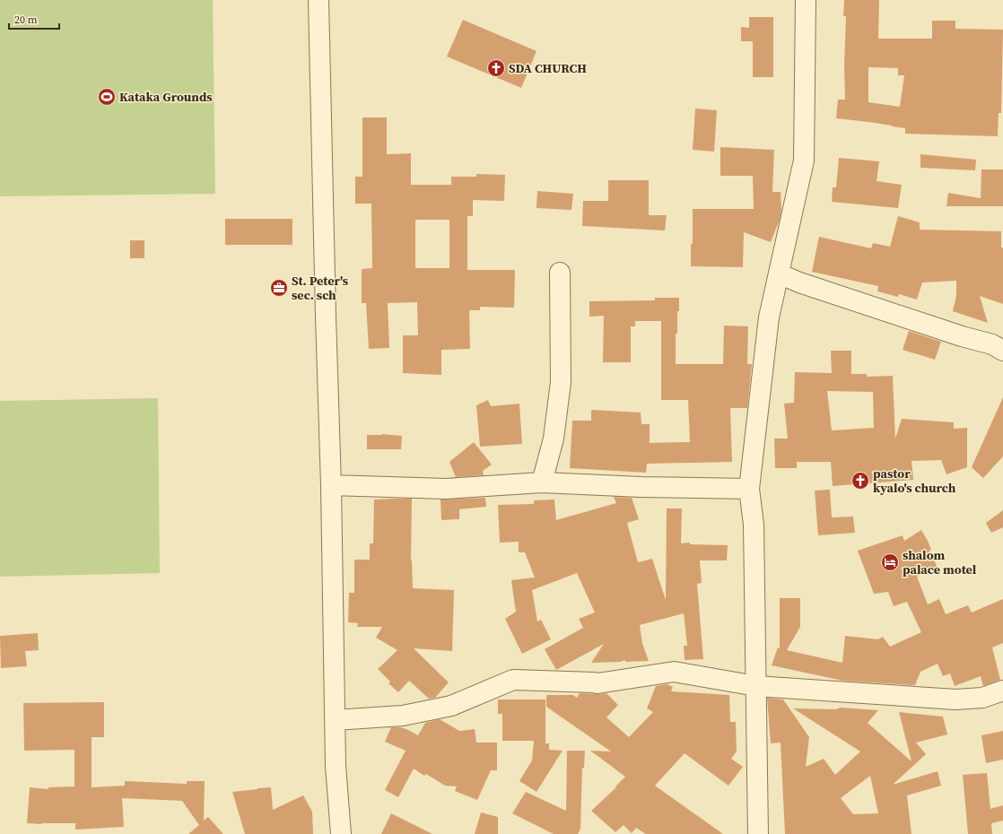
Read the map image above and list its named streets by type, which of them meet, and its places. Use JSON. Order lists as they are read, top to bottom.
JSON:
{
  "places": {
    "church": ["SDA CHURCH", "pastor kyalo's church"],
    "sports": ["Kataka Grounds"],
    "office": ["St. Peter's sec. sch"],
    "hotel": ["shalom palace motel"]
  },
  "scale_bar": "20 m"
}
